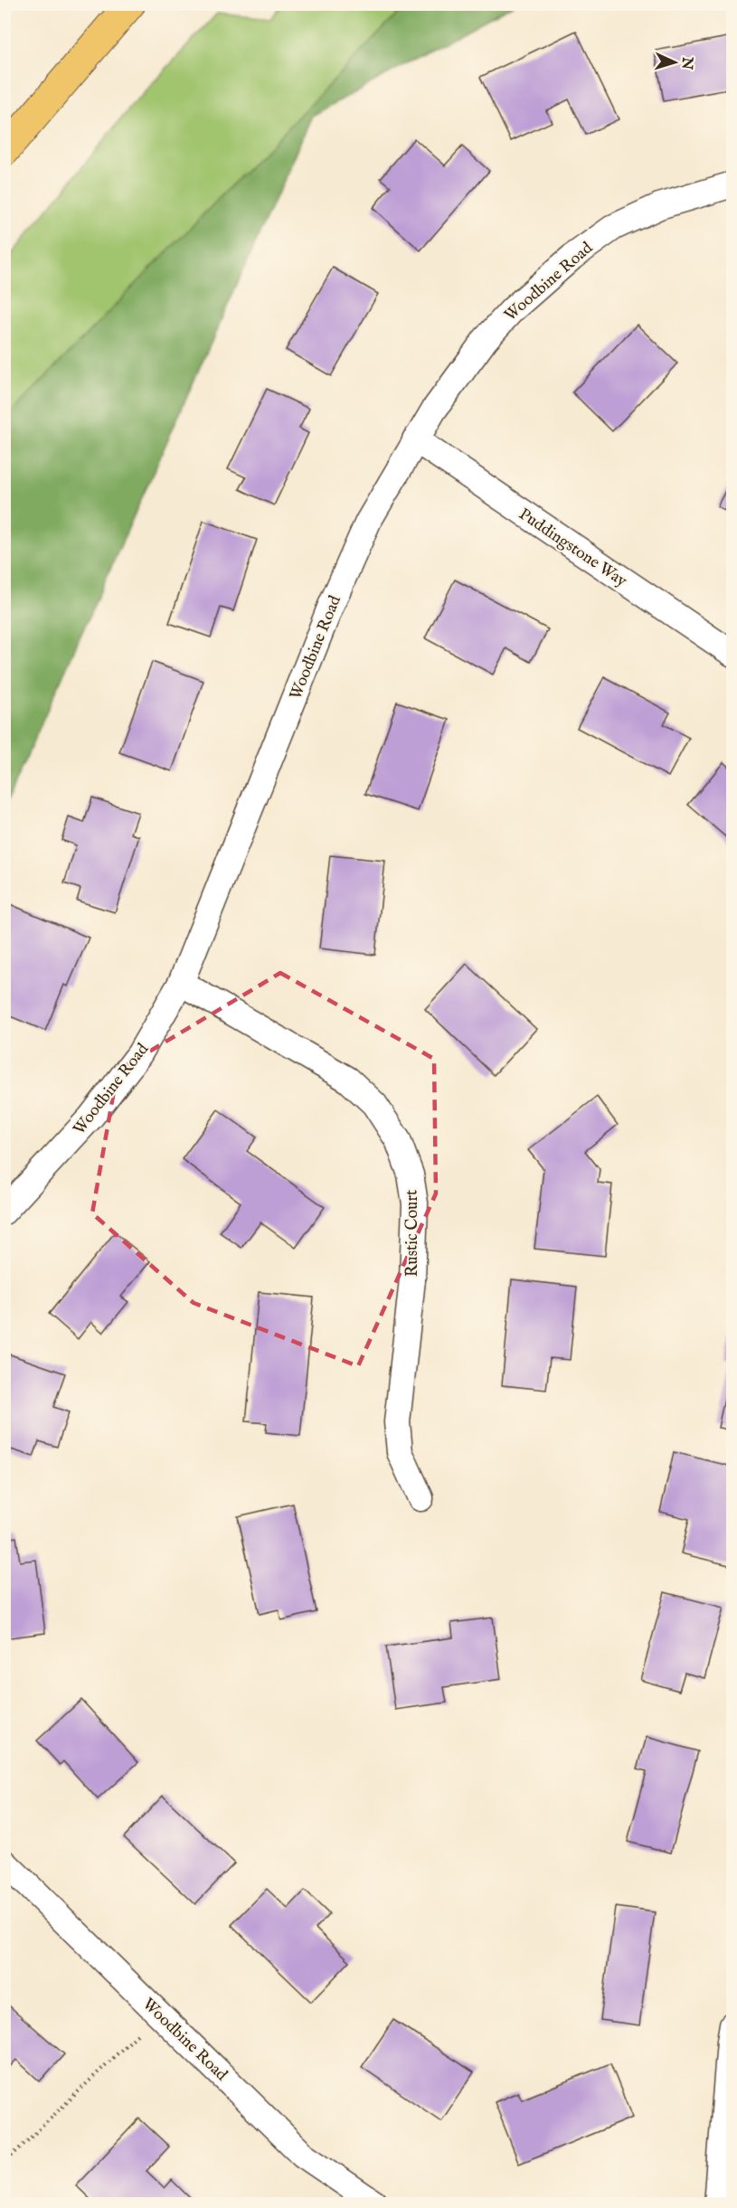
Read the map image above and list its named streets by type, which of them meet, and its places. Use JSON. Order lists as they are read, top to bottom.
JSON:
{
  "streets": {
    "street": ["Woodbine Road", "Puddingstone Way", "Rustic Court"]
  },
  "crossings": [
    ["Woodbine Road", "Puddingstone Way"],
    ["Woodbine Road", "Rustic Court"]
  ],
  "north": "right"
}
